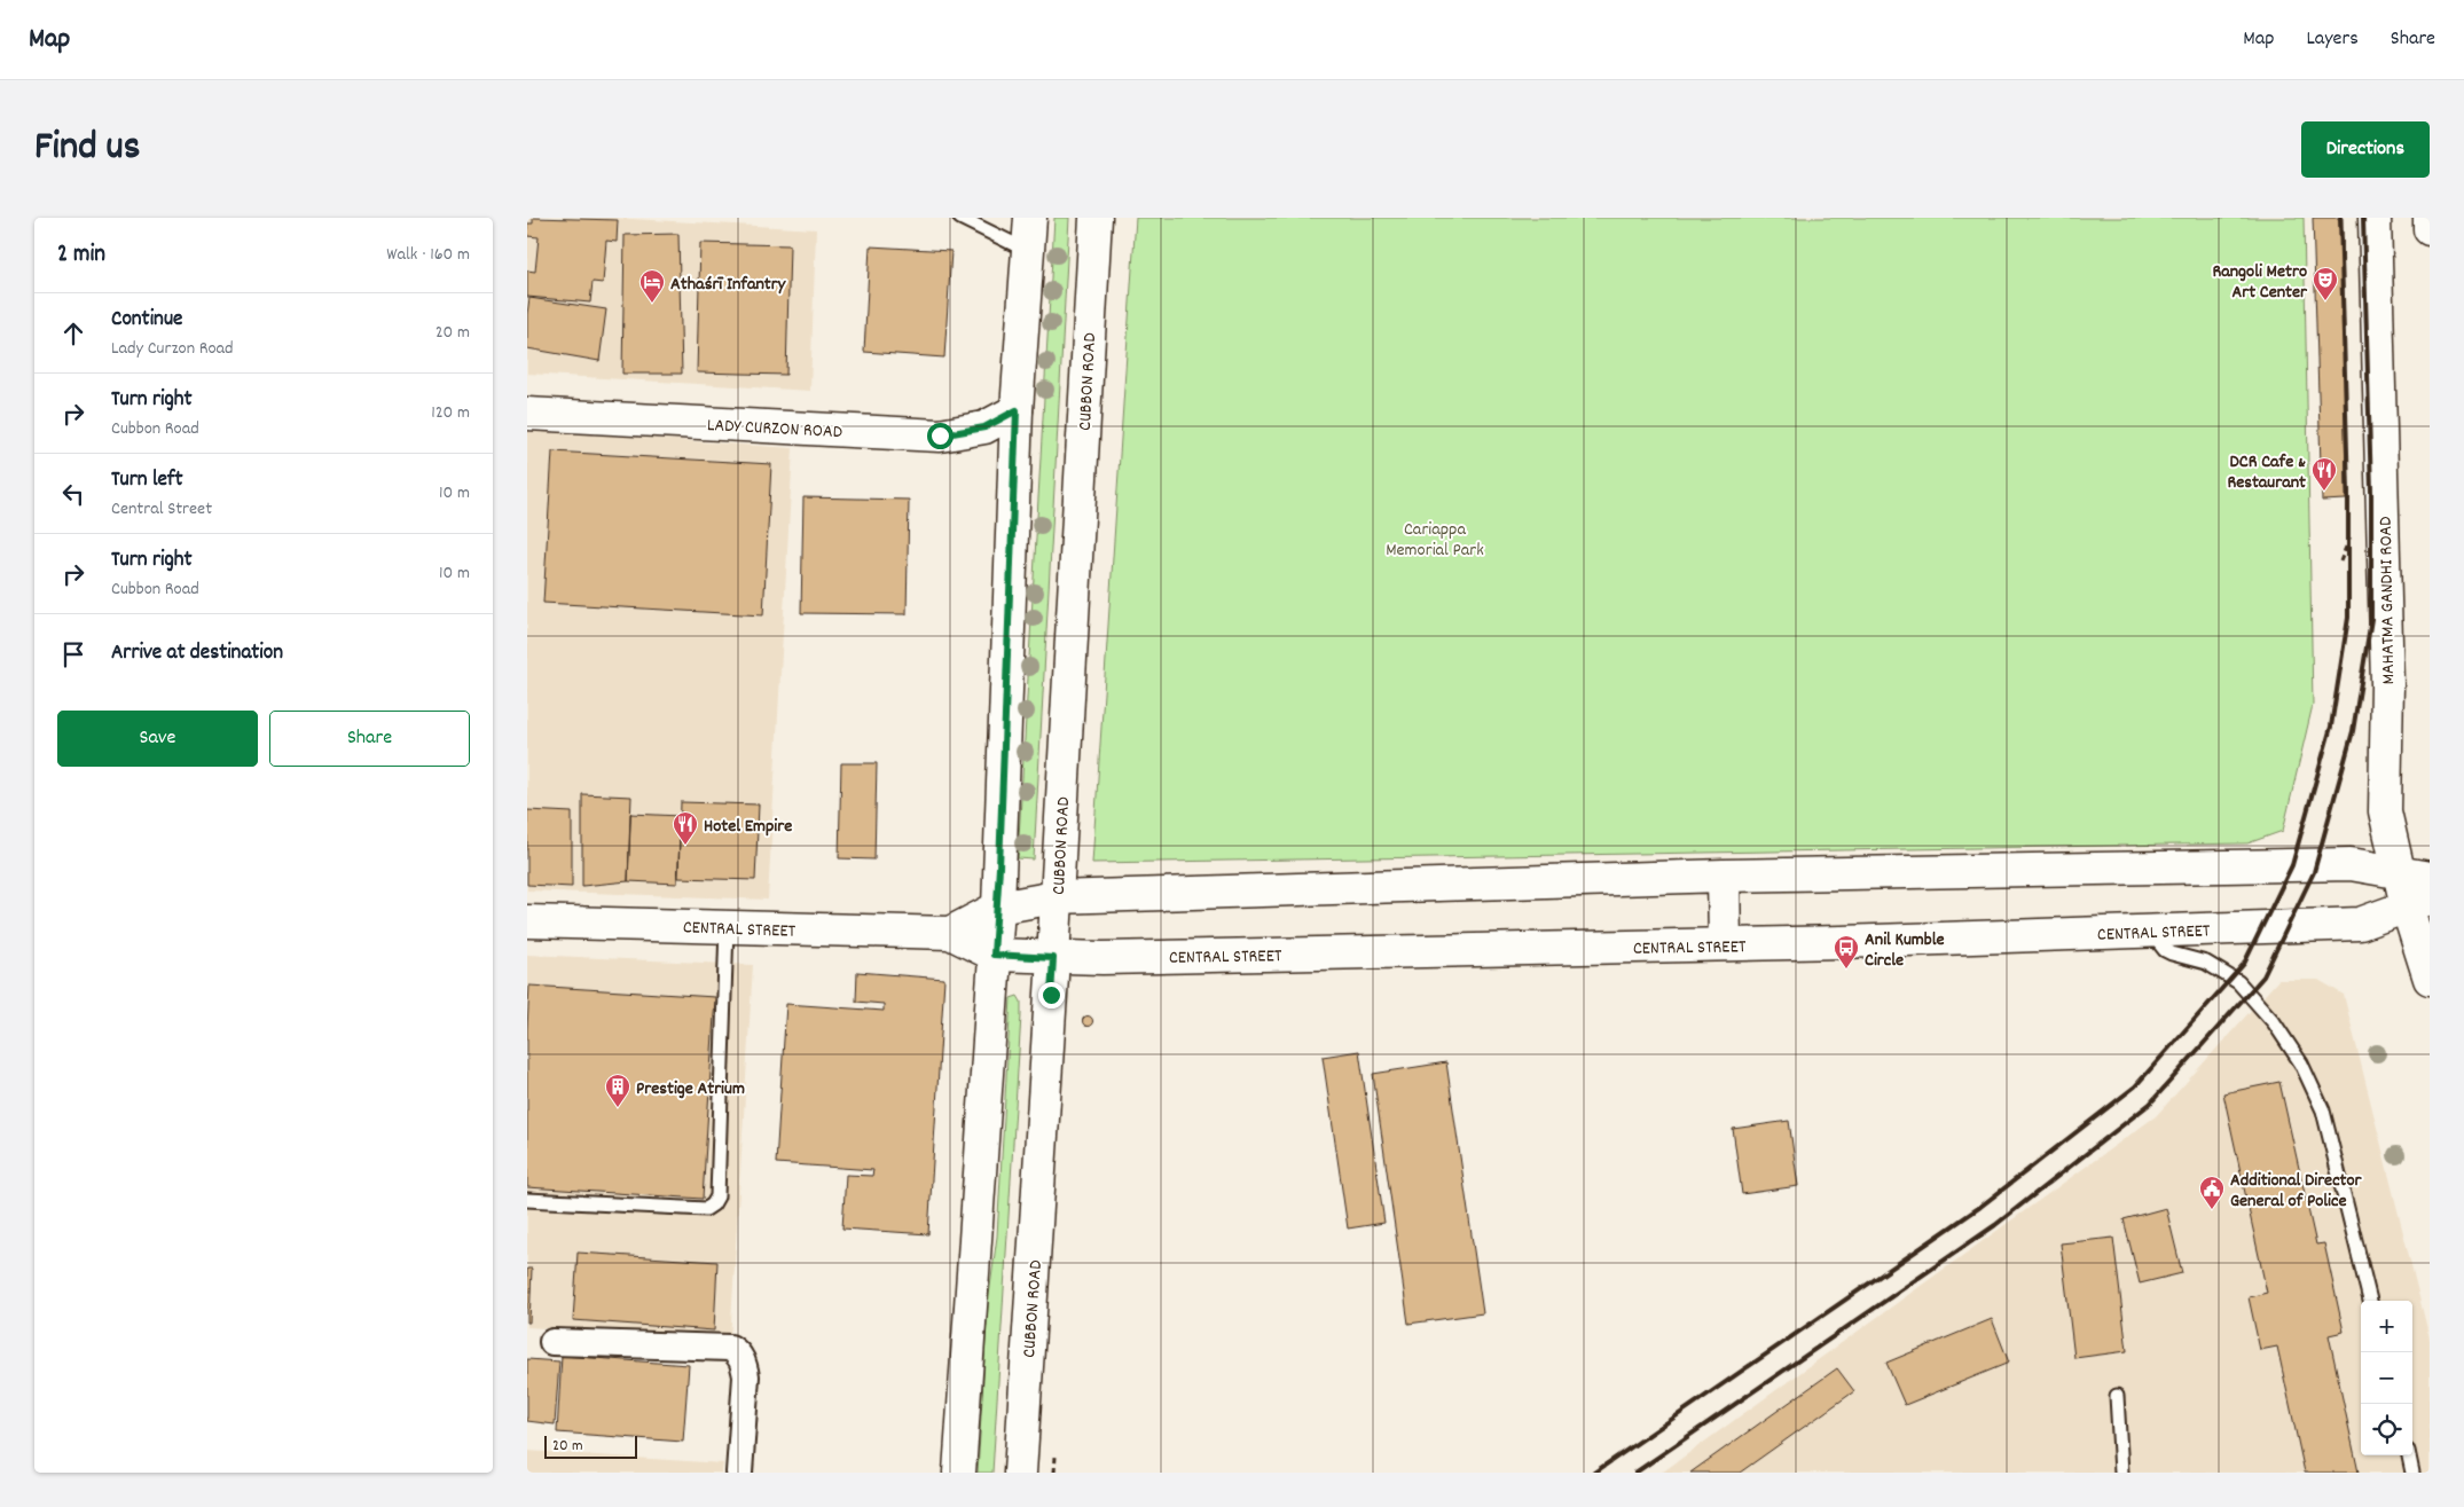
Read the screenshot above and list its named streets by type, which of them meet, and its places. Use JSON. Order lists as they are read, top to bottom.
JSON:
{
  "streets": {
    "main road": [
      "CUBBON ROAD",
      "LADY CURZON ROAD",
      "MAHATMA GANDHI ROAD",
      "CENTRAL STREET"
    ]
  },
  "crossings": [
    ["CUBBON ROAD", "CENTRAL STREET"],
    ["MAHATMA GANDHI ROAD", "CENTRAL STREET"]
  ],
  "parks": ["Cariappa Memorial Park"],
  "places": {
    "theatre": ["Rangoli Metro Art Center"],
    "hotel": ["Athaśrī Infantry"],
    "restaurant": ["DCR Cafe & Restaurant", "Hotel Empire"],
    "bus stop": ["Anil Kumble Circle"],
    "building": ["Prestige Atrium"],
    "public building": ["Additional Director General of Police"]
  },
  "scale_bar": "20 m",
  "page": {
    "header": "Map",
    "nav": ["Map", "Layers", "Share"],
    "title": "Find us",
    "buttons": [
      "Directions",
      ["Save", "Share"]
    ],
    "heading": ["2 min", "Walk · 160 m"],
    "list": [
      ["Continue", "Lady Curzon Road", "20 m"],
      ["Turn right", "Cubbon Road", "120 m"],
      ["Turn left", "Central Street", "10 m"],
      ["Turn right", "Cubbon Road", "10 m"],
      "Arrive at destination"
    ],
    "map_buttons": ["+", "−"],
    "scale": "20 m"
  }
}
